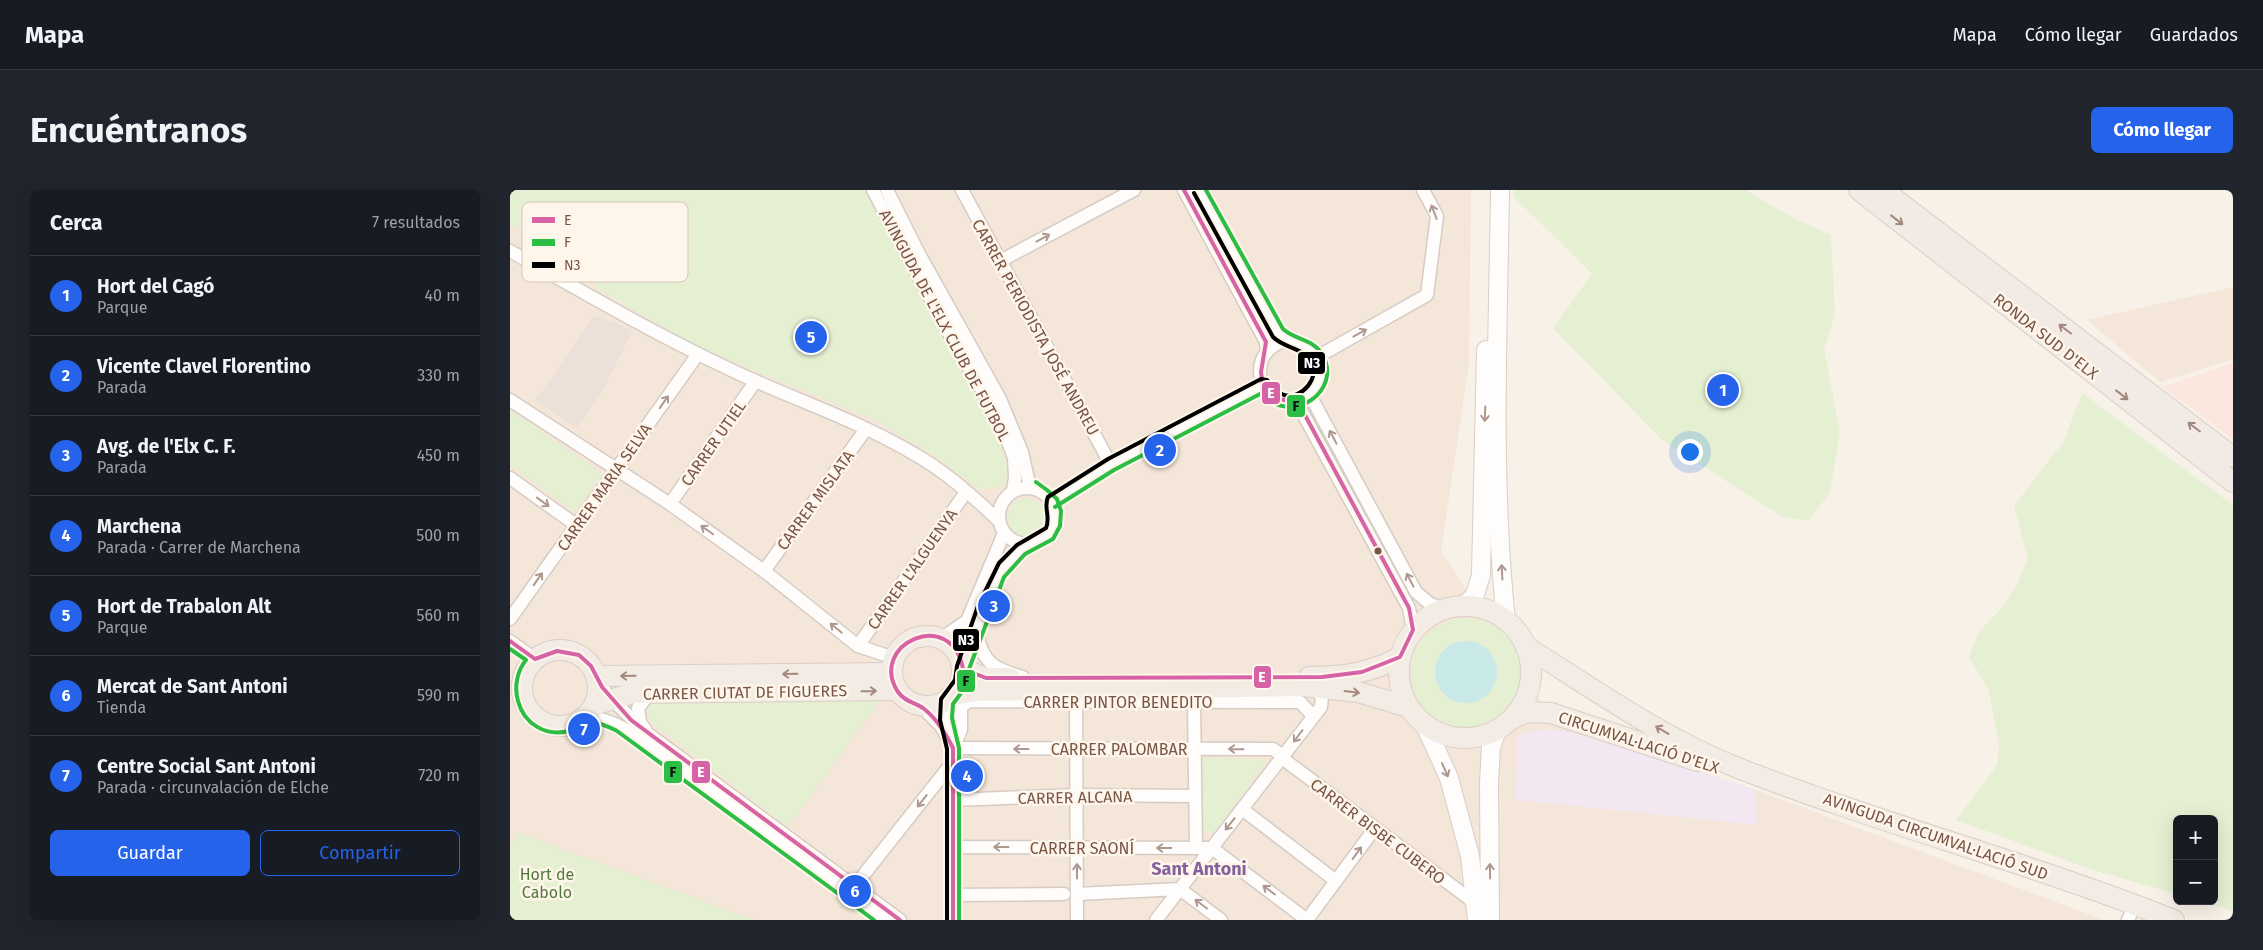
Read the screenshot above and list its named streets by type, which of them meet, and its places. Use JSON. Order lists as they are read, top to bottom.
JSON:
{
  "streets": {
    "highway": ["RONDA SUD D'ELX"],
    "main road": ["CARRER CIUTAT DE FIGUERES", "CIRCUMVAL·LACIÓ D'ELX", "AVINGUDA CIRCUMVAL·LACIÓ SUD"],
    "street": [
      "AVINGUDA DE L'ELX CLUB DE FUTBOL",
      "CARRER PERIODISTA JOSÉ ANDREU",
      "CARRER UTIEL",
      "CARRER MARIA SELVA",
      "CARRER MISLATA",
      "CARRER L'ALGUENYA",
      "CARRER PINTOR BENEDITO",
      "CARRER PALOMBAR",
      "CARRER ALCANA",
      "CARRER BISBE CUBERO",
      "CARRER SAONÍ"
    ]
  },
  "crossings": [
    ["CARRER PINTOR BENEDITO", "CARRER PALOMBAR"],
    ["CIRCUMVAL·LACIÓ D'ELX", "AVINGUDA CIRCUMVAL·LACIÓ SUD"],
    ["CARRER PALOMBAR", "CARRER BISBE CUBERO"]
  ],
  "one_way": ["CARRER MARIA SELVA", "CARRER PALOMBAR"],
  "districts": ["Sant Antoni"],
  "parks": ["Hort de Cabolo"],
  "lines": ["transit line E", "transit line F", "transit line N3"],
  "legend": ["E", "F", "N3"],
  "page": {
    "header": "Mapa",
    "nav": ["Mapa", "Cómo llegar", "Guardados"],
    "buttons": [
      "Cómo llegar",
      ["Guardar", "Compartir"]
    ],
    "title": "Encuéntranos",
    "heading": ["Cerca", "7 resultados"],
    "list": [
      {
        "mark": "1",
        "name": "Hort del Cagó",
        "note": "Parque",
        "value": "40 m"
      },
      {
        "mark": "2",
        "name": "Vicente Clavel Florentino",
        "note": "Parada",
        "value": "330 m"
      },
      {
        "mark": "3",
        "name": "Avg. de l'Elx C. F.",
        "note": "Parada",
        "value": "450 m"
      },
      {
        "mark": "4",
        "name": "Marchena",
        "note": "Parada · Carrer de Marchena",
        "value": "500 m"
      },
      {
        "mark": "5",
        "name": "Hort de Trabalon Alt",
        "note": "Parque",
        "value": "560 m"
      },
      {
        "mark": "6",
        "name": "Mercat de Sant Antoni",
        "note": "Tienda",
        "value": "590 m"
      },
      {
        "mark": "7",
        "name": "Centre Social Sant Antoni",
        "note": "Parada · circunvalación de Elche",
        "value": "720 m"
      }
    ],
    "pins": [
      "5",
      "1",
      "2",
      "3",
      "7",
      "4",
      "6"
    ],
    "map_buttons": ["+", "−"]
  }
}
